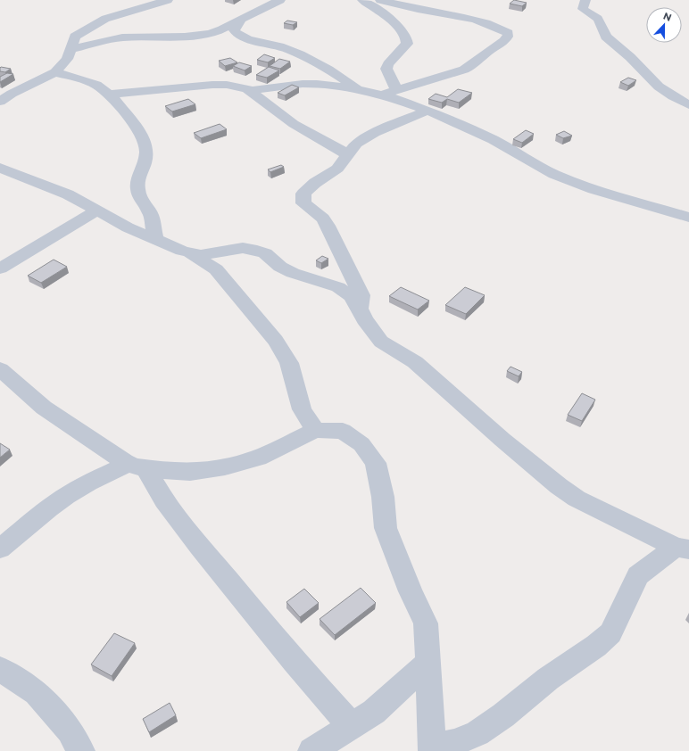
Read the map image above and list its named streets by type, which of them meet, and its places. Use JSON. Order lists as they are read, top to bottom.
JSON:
{
  "north": "top"
}
